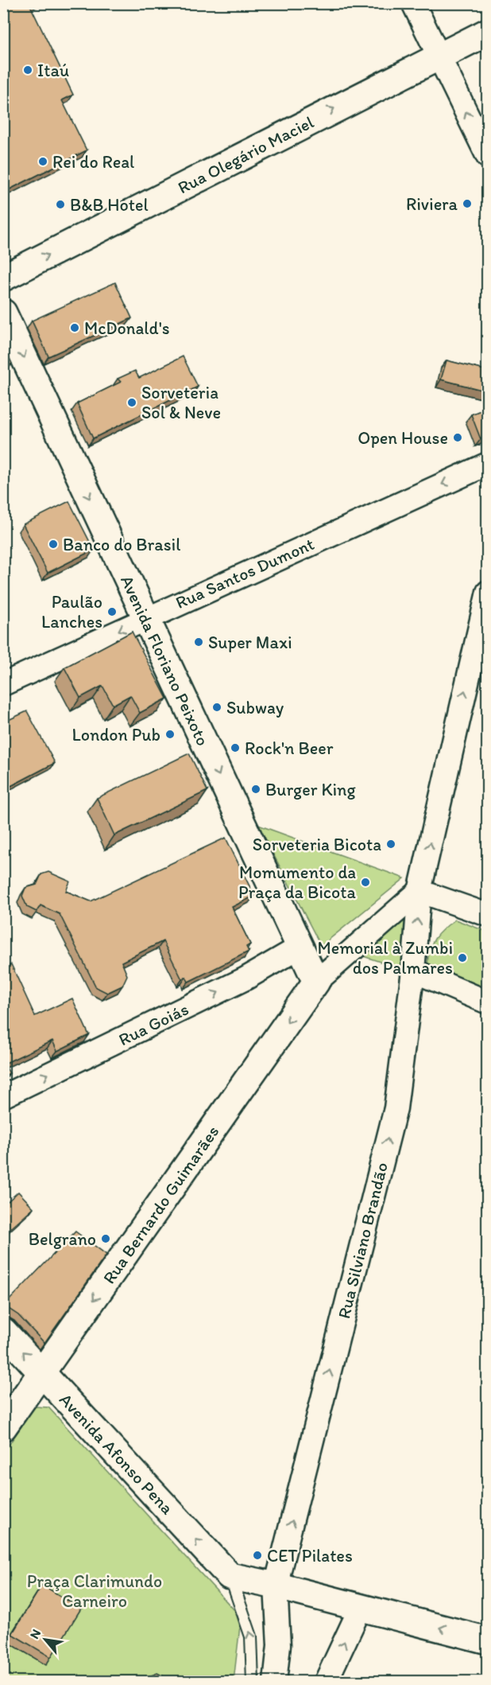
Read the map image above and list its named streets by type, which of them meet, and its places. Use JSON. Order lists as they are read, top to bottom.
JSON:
{
  "streets": {
    "street": [
      "Rua Olegário Maciel",
      "Rua Santos Dumont",
      "Avenida Floriano Peixoto",
      "Rua Goiás",
      "Rua Bernardo Guimarães",
      "Rua Silviano Brandão",
      "Avenida Afonso Pena"
    ]
  },
  "crossings": [
    ["Rua Santos Dumont", "Avenida Floriano Peixoto"],
    ["Avenida Floriano Peixoto", "Rua Goiás"],
    ["Avenida Floriano Peixoto", "Rua Bernardo Guimarães"],
    ["Rua Bernardo Guimarães", "Avenida Afonso Pena"]
  ],
  "one_way": [
    "Rua Olegário Maciel",
    "Rua Santos Dumont",
    "Avenida Floriano Peixoto",
    "Rua Goiás",
    "Rua Bernardo Guimarães",
    "Rua Silviano Brandão",
    "Avenida Afonso Pena"
  ],
  "parks": ["Praça Clarimundo Carneiro"],
  "places": [
    "Itaú",
    "Rei do Real",
    "Riviera",
    "B&B Hotel",
    "McDonald's",
    "Sorveteria Sol & Neve",
    "Open House",
    "Banco do Brasil",
    "Paulão Lanches",
    "Super Maxi",
    "Subway",
    "London Pub",
    "Rock'n Beer",
    "Burger King",
    "Sorveteria Bicota",
    "Momumento da Praça da Bicota",
    "Memorial à Zumbi dos Palmares",
    "Belgrano",
    "CET Pilates"
  ],
  "north": "top left"
}
